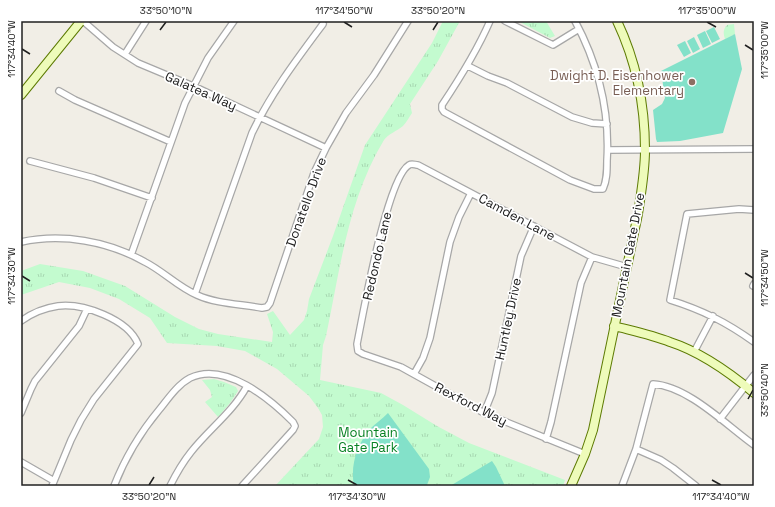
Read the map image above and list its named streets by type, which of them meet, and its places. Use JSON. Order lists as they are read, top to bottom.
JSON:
{
  "streets": {
    "main road": ["Mountain Gate Drive"],
    "street": [
      "Galatea Way",
      "Donatello Drive",
      "Camden Lane",
      "Redondo Lane",
      "Huntley Drive",
      "Rexford Way"
    ]
  },
  "crossings": [
    ["Galatea Way", "Donatello Drive"],
    ["Camden Lane", "Mountain Gate Drive"],
    ["Camden Lane", "Redondo Lane"],
    ["Camden Lane", "Huntley Drive"],
    ["Mountain Gate Drive", "Rexford Way"],
    ["Redondo Lane", "Rexford Way"],
    ["Huntley Drive", "Rexford Way"]
  ],
  "parks": ["Mountain Gate Park"],
  "places": ["Dwight D. Eisenhower Elementary"],
  "coordinates": [
    "33°50'10\"N",
    "117°34'50\"W",
    "33°50'20\"N",
    "117°35'00\"W",
    "117°34'40\"W",
    "117°34'30\"W",
    "33°50'40\"N"
  ]
}
